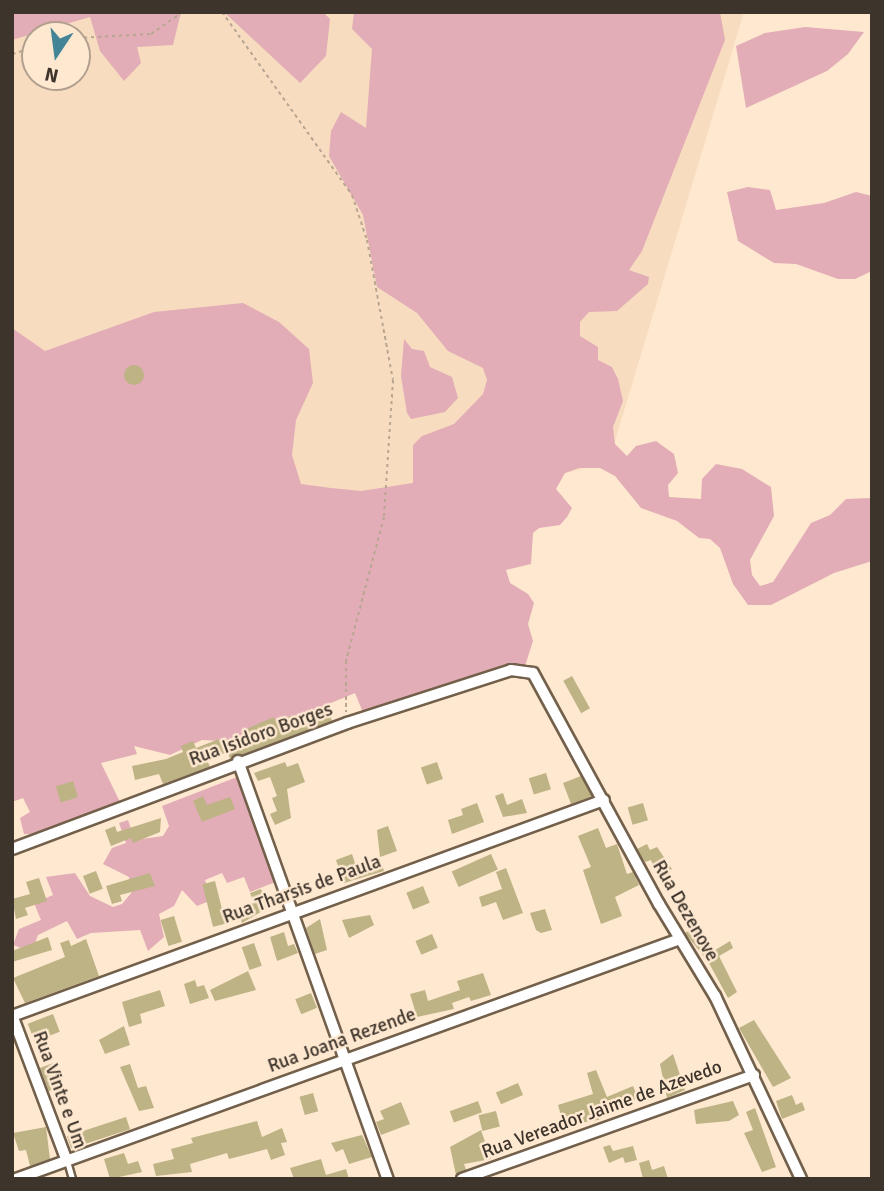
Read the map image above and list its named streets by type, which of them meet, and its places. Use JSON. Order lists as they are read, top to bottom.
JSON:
{
  "streets": {
    "street": [
      "Rua Isidoro Borges",
      "Rua Tharsis de Paula",
      "Rua Dezenove",
      "Rua Joana Rezende",
      "Rua Vinte e Um",
      "Rua Vereador Jaime de Azevedo"
    ]
  },
  "crossings": [
    ["Rua Isidoro Borges", "Rua Dezenove"],
    ["Rua Tharsis de Paula", "Rua Dezenove"],
    ["Rua Tharsis de Paula", "Rua Vinte e Um"],
    ["Rua Dezenove", "Rua Joana Rezende"],
    ["Rua Dezenove", "Rua Vereador Jaime de Azevedo"],
    ["Rua Joana Rezende", "Rua Vinte e Um"]
  ],
  "north": "bottom"
}
